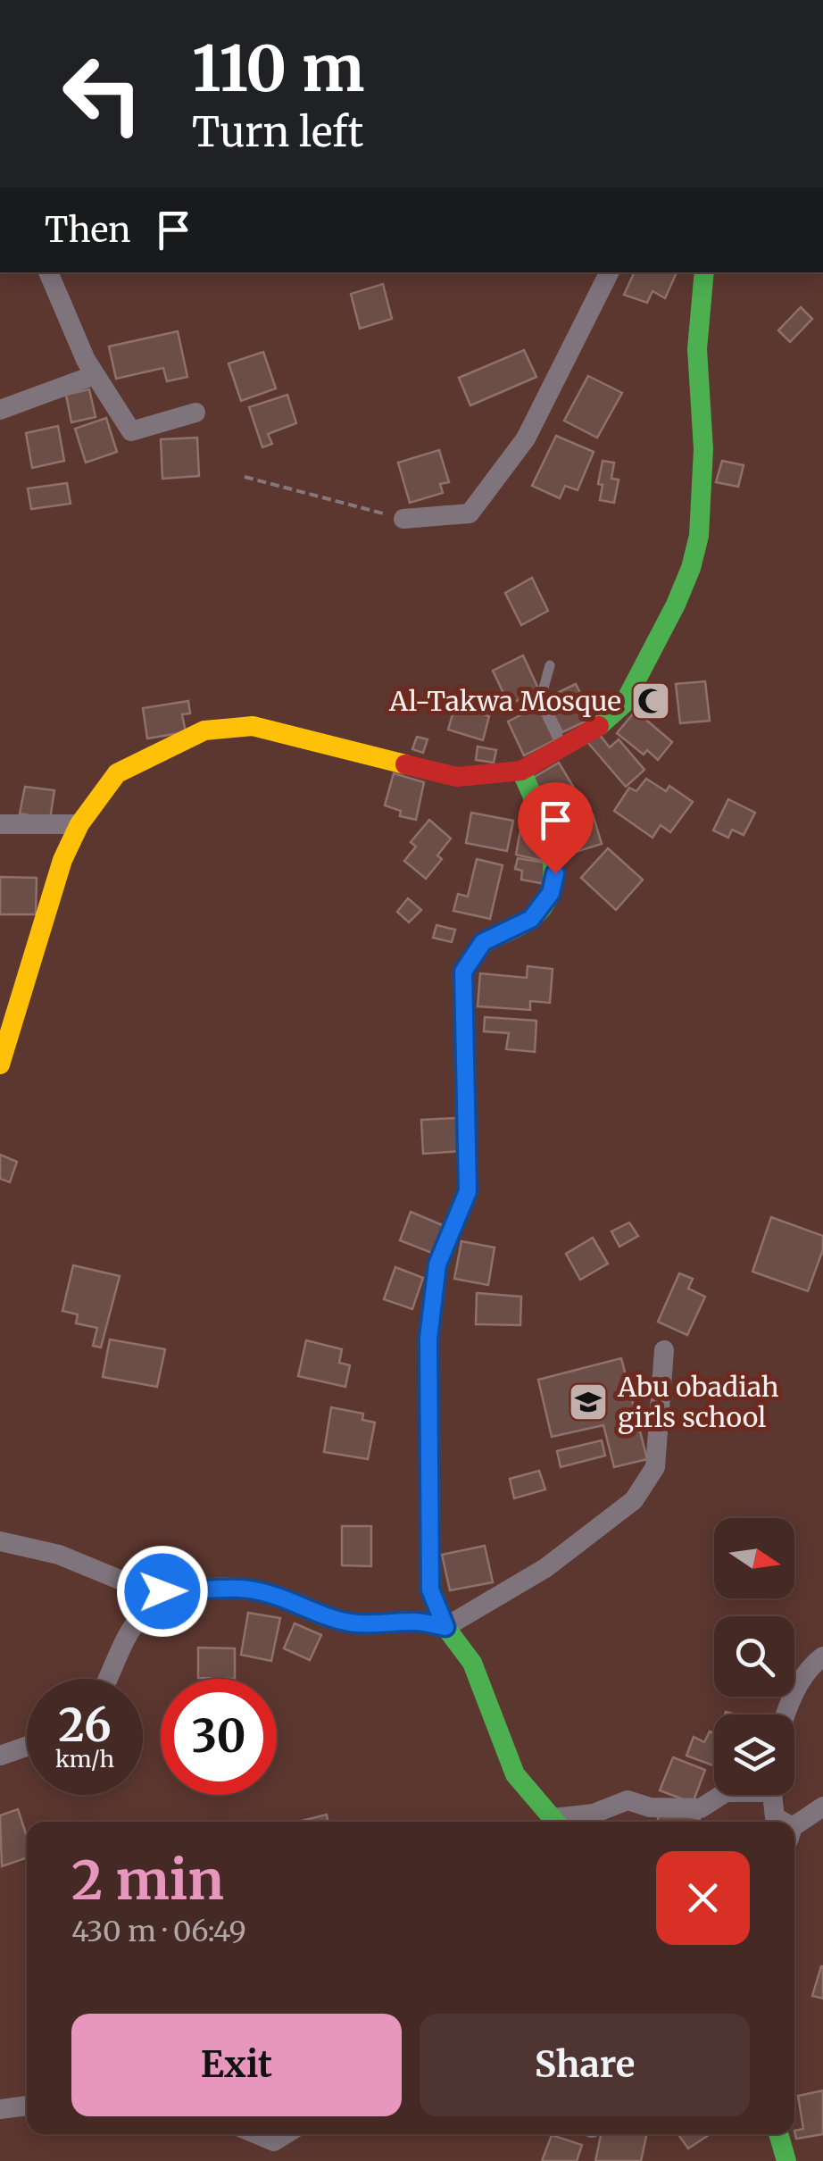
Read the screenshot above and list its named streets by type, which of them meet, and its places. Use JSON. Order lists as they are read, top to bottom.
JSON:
{
  "places": {
    "mosque": ["Al-Takwa Mosque"],
    "school or university": ["Abu obadiah girls school"]
  },
  "north": "right",
  "page": {
    "turn": ["110 m", "Turn left"],
    "then": "Then",
    "speed": "26 km/h",
    "limit": "30",
    "heading": ["2 min", "430 m · 06:49"],
    "buttons": ["Exit", "Share"]
  }
}
